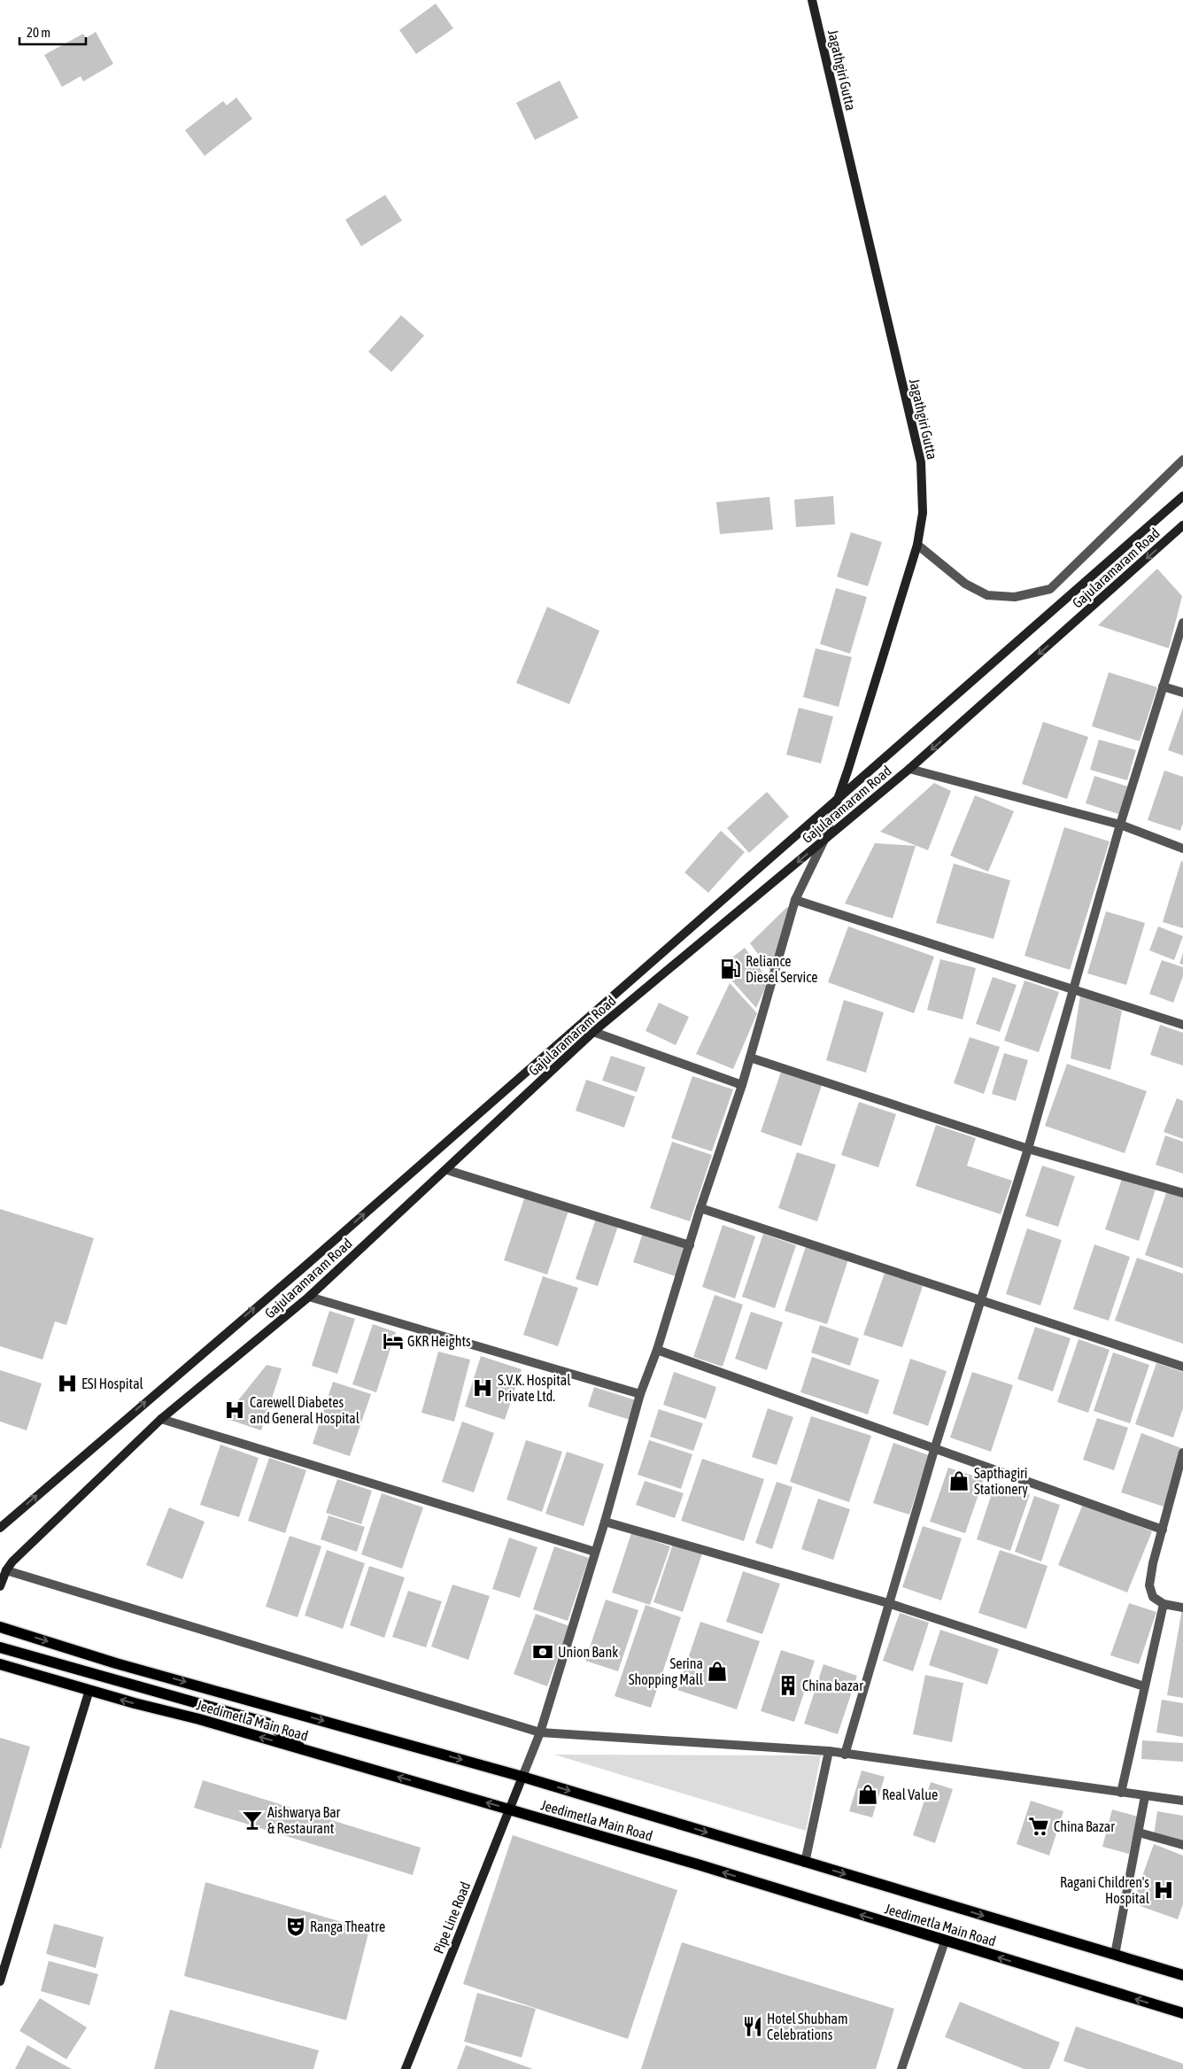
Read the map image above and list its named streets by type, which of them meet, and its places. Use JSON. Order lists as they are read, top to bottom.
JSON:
{
  "streets": {
    "main road": [
      "Jagathgiri Gutta",
      "Gajularamaram Road",
      "Jeedimetla Main Road",
      "Pipe Line Road"
    ]
  },
  "crossings": [
    ["Jagathgiri Gutta", "Gajularamaram Road"],
    ["Jeedimetla Main Road", "Pipe Line Road"]
  ],
  "places": {
    "fuel station": ["Reliance Diesel Service"],
    "hotel": ["GKR Heights"],
    "hospital": [
      "ESI Hospital",
      "S.V.K. Hospital Private Ltd.",
      "Carewell Diabetes and General Hospital",
      "Ragani Children's Hospital"
    ],
    "shop": ["Sapthagiri Stationery", "Serina Shopping Mall", "Real Value"],
    "bank": ["Union Bank"],
    "building": ["China bazar"],
    "bar": ["Aishwarya Bar & Restaurant"],
    "supermarket": ["China Bazar"],
    "theatre": ["Ranga Theatre"],
    "restaurant": ["Hotel Shubham Celebrations"]
  },
  "scale_bar": "20 m"
}
